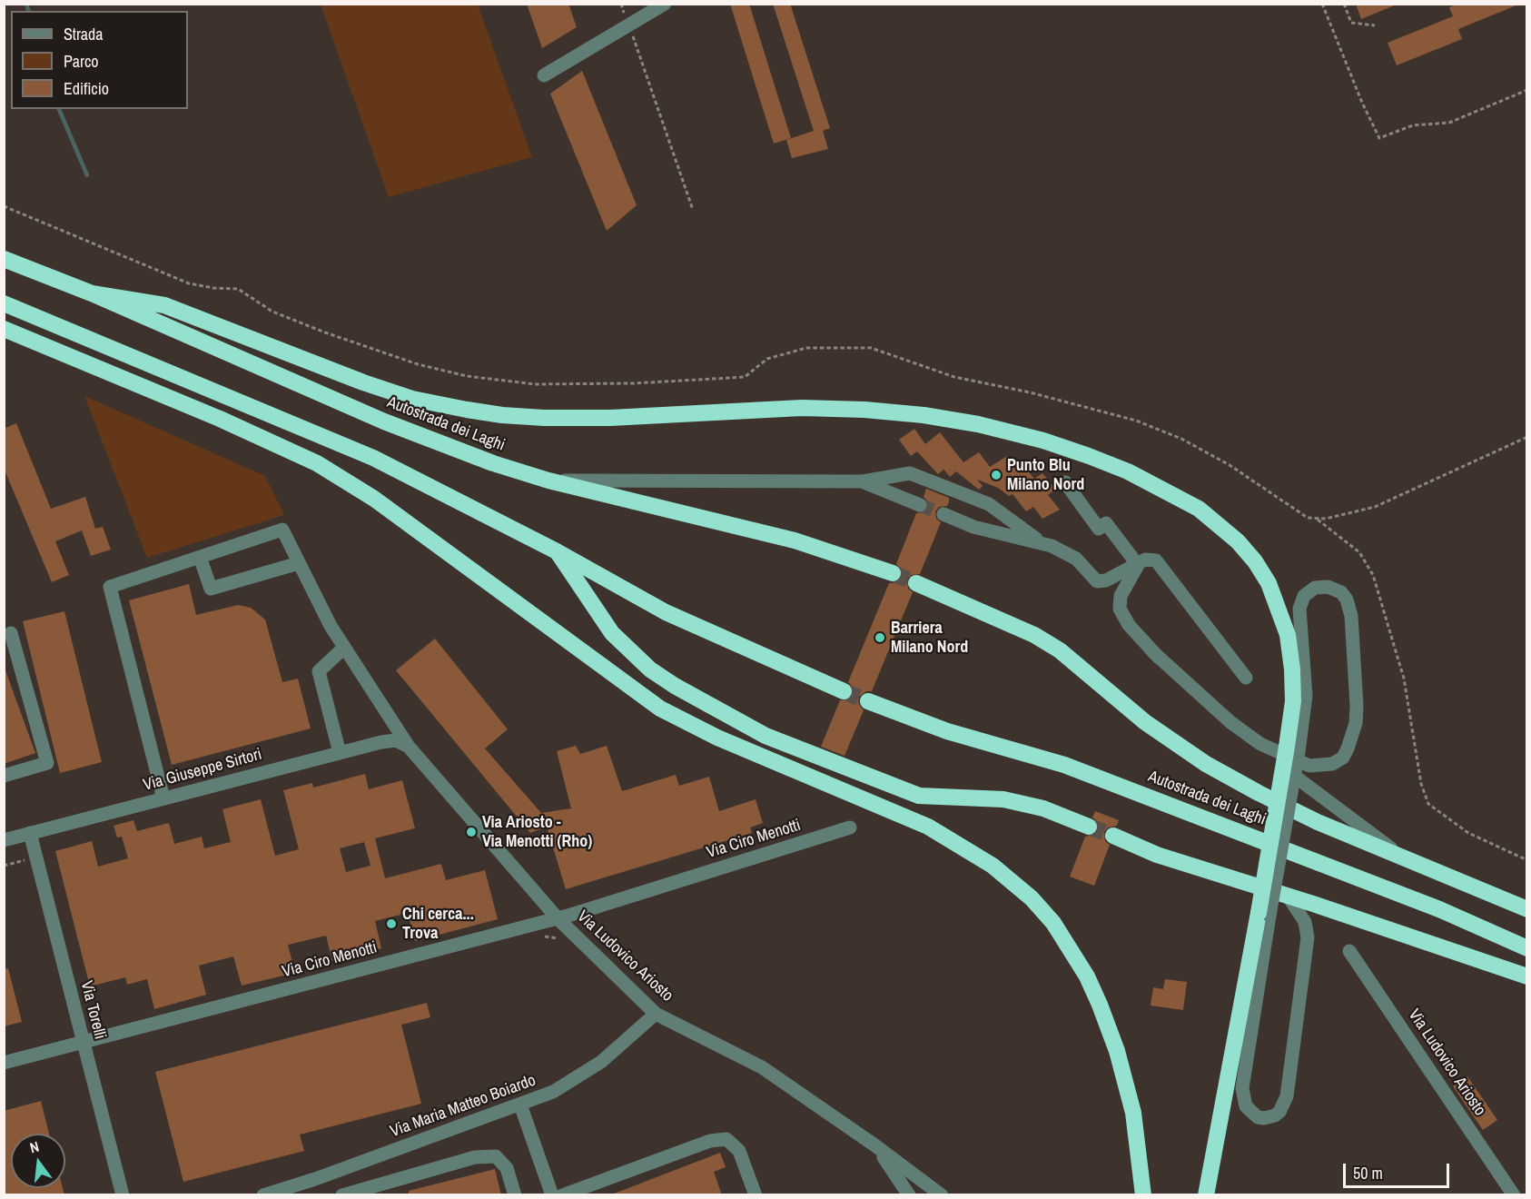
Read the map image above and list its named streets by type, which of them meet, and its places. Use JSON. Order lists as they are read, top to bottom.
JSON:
{
  "streets": {
    "highway": ["Autostrada dei Laghi"],
    "street": [
      "Via Giuseppe Sirtori",
      "Via Ciro Menotti",
      "Via Ludovico Ariosto",
      "Via Torelli",
      "Via Maria Matteo Boiardo"
    ]
  },
  "crossings": [
    ["Via Giuseppe Sirtori", "Via Ludovico Ariosto"],
    ["Via Giuseppe Sirtori", "Via Torelli"],
    ["Via Ciro Menotti", "Via Ludovico Ariosto"],
    ["Via Ciro Menotti", "Via Torelli"],
    ["Via Ludovico Ariosto", "Via Maria Matteo Boiardo"]
  ],
  "places": [
    "Punto Blu Milano Nord",
    "Barriera Milano Nord",
    "Via Ariosto - Via Menotti (Rho)",
    "Chi cerca... Trova"
  ],
  "legend": ["Strada", "Parco", "Edificio"],
  "scale_bar": "50 m",
  "north": "top"
}
